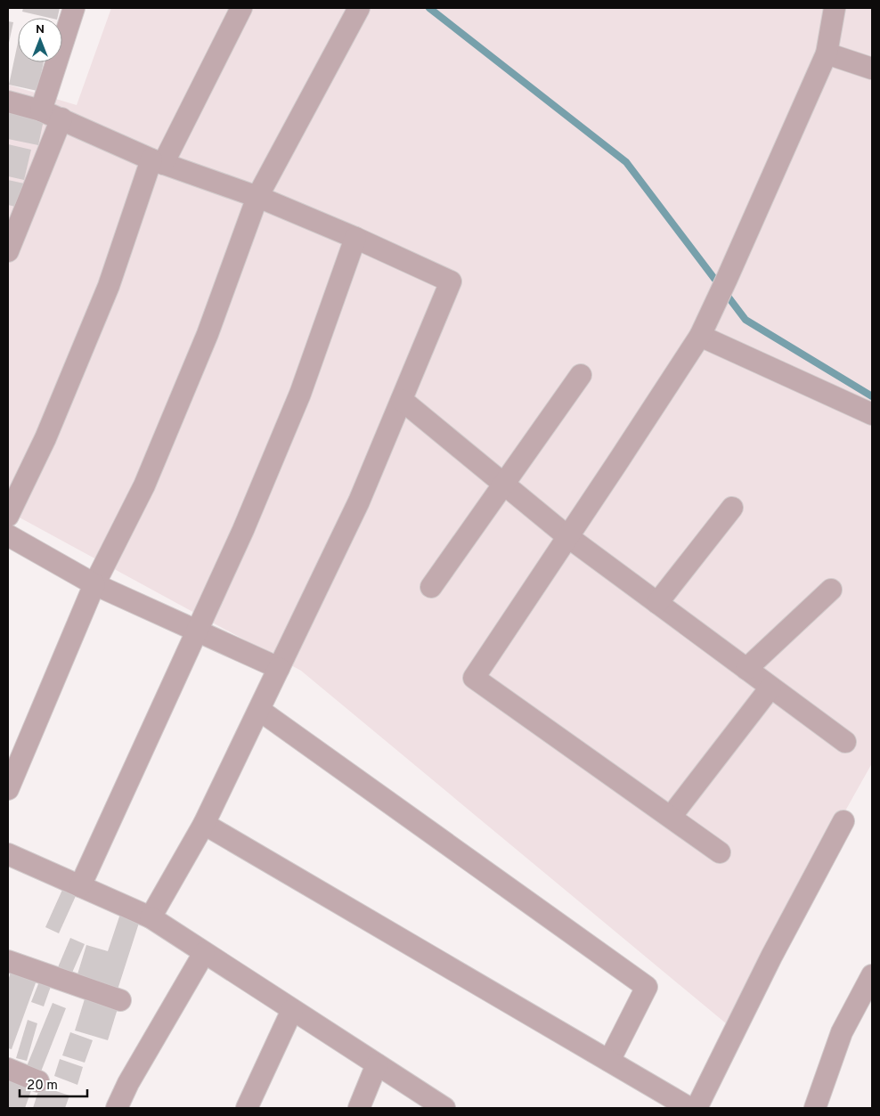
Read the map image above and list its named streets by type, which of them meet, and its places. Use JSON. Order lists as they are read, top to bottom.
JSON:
{
  "scale_bar": "20 m",
  "north": "top"
}
